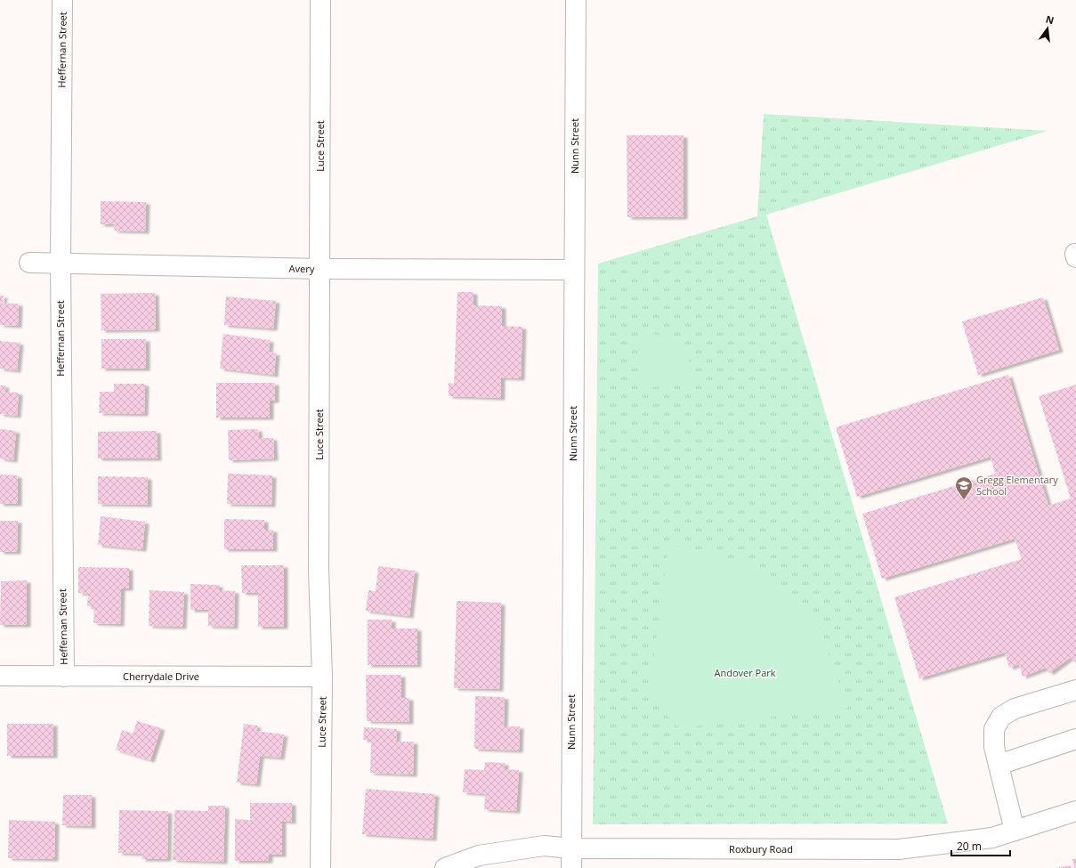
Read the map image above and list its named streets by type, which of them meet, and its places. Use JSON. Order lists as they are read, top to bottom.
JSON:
{
  "streets": {
    "street": [
      "Heffernan Street",
      "Luce Street",
      "Nunn Street",
      "Avery",
      "Cherrydale Drive",
      "Roxbury Road"
    ]
  },
  "crossings": [
    ["Heffernan Street", "Avery"],
    ["Heffernan Street", "Cherrydale Drive"],
    ["Luce Street", "Avery"],
    ["Luce Street", "Cherrydale Drive"],
    ["Nunn Street", "Avery"],
    ["Nunn Street", "Roxbury Road"]
  ],
  "parks": ["Andover Park"],
  "places": {
    "school or university": ["Gregg Elementary School"]
  },
  "scale_bar": "20 m",
  "north": "top"
}
